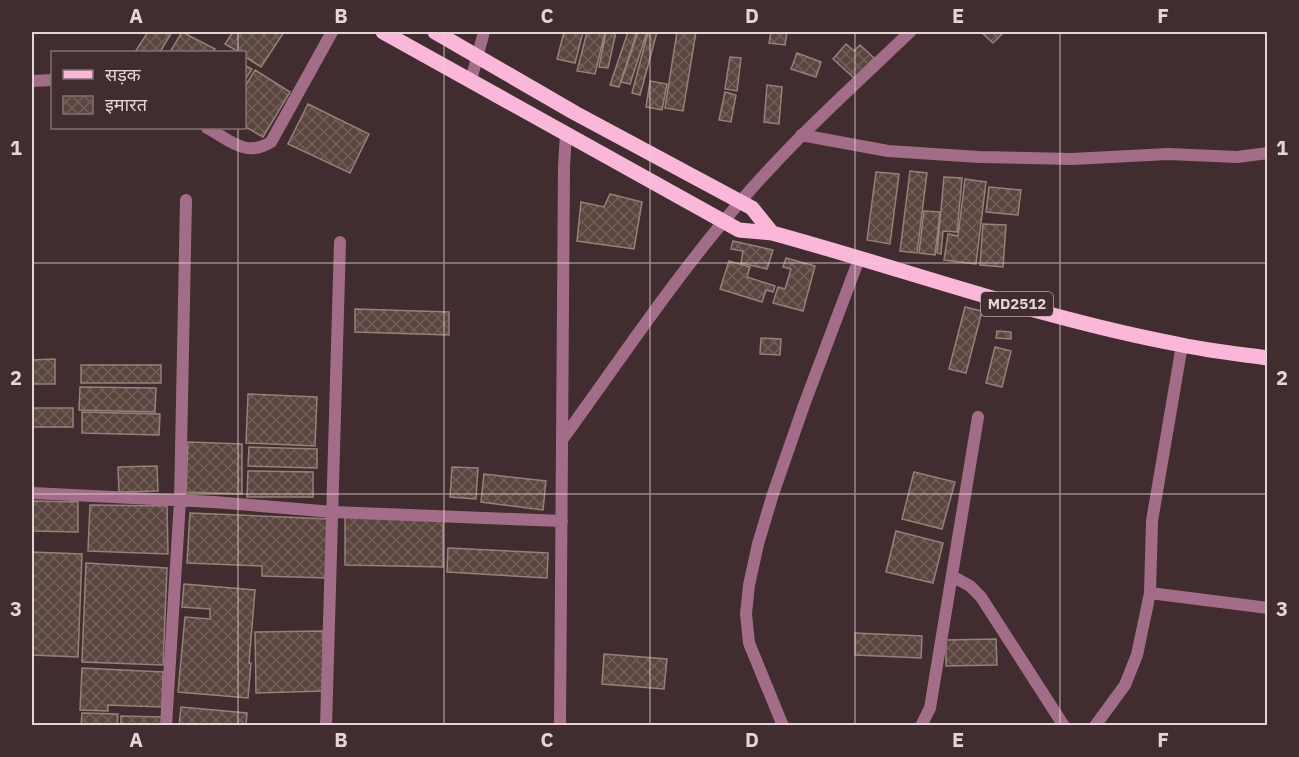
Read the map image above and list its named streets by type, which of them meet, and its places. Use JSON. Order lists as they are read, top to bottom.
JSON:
{
  "streets": {
    "main road": ["MD2512"]
  },
  "legend": ["सड़क", "इमारत"],
  "grid": {
    "columns": [
      "A",
      "B",
      "C",
      "D",
      "E",
      "F"
    ],
    "rows": ["1", "2", "3"]
  }
}
